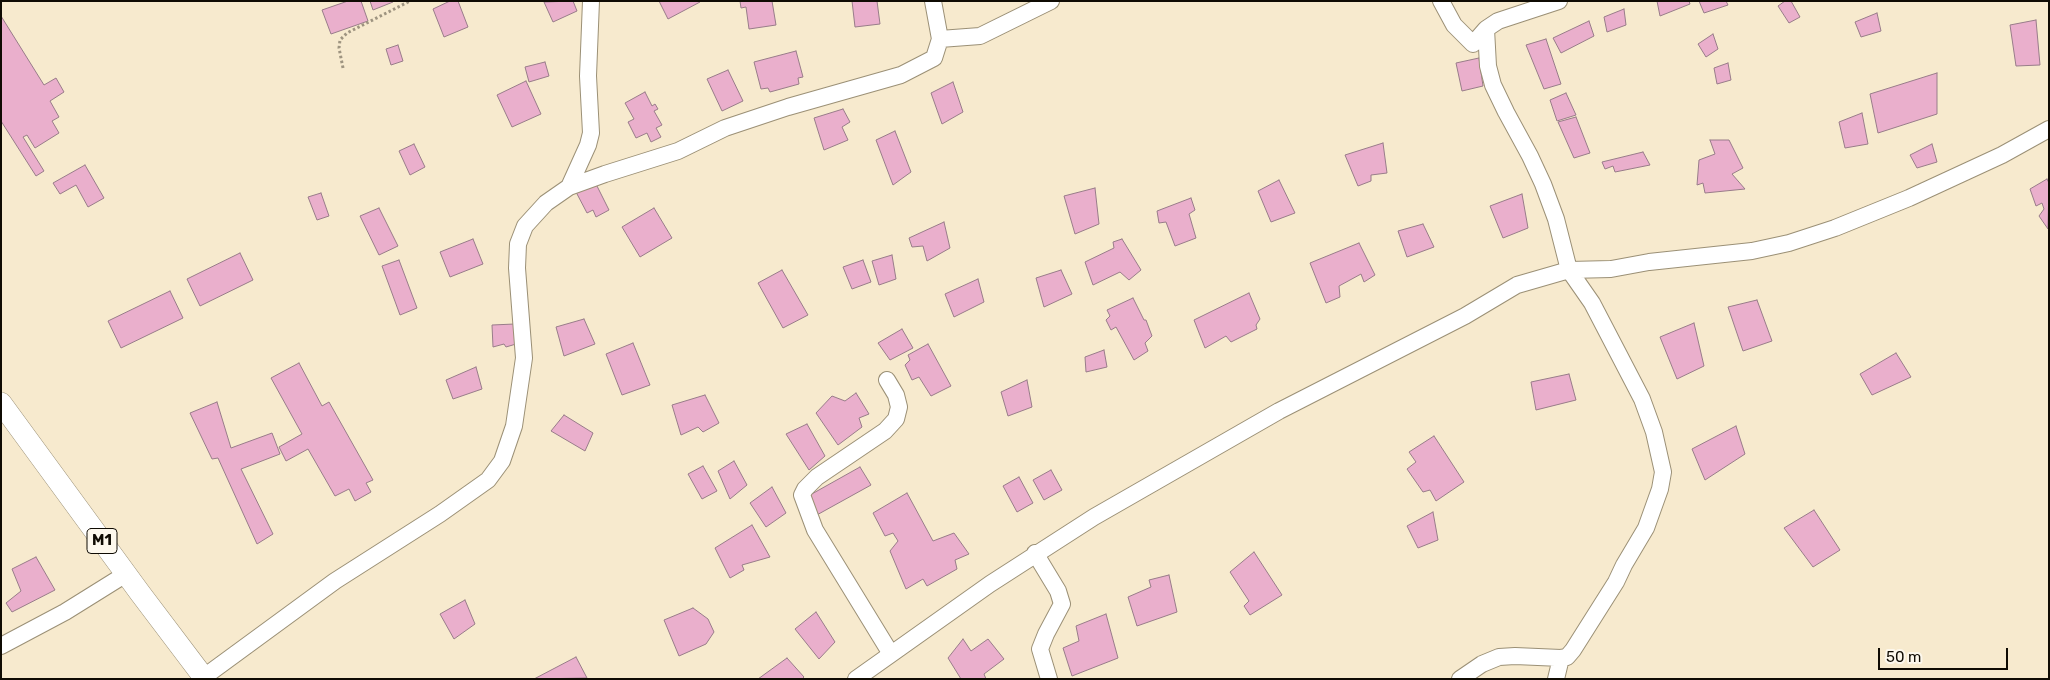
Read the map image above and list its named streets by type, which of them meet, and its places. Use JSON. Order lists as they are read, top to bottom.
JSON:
{
  "streets": {
    "main road": ["M1"]
  },
  "scale_bar": "50 m"
}
